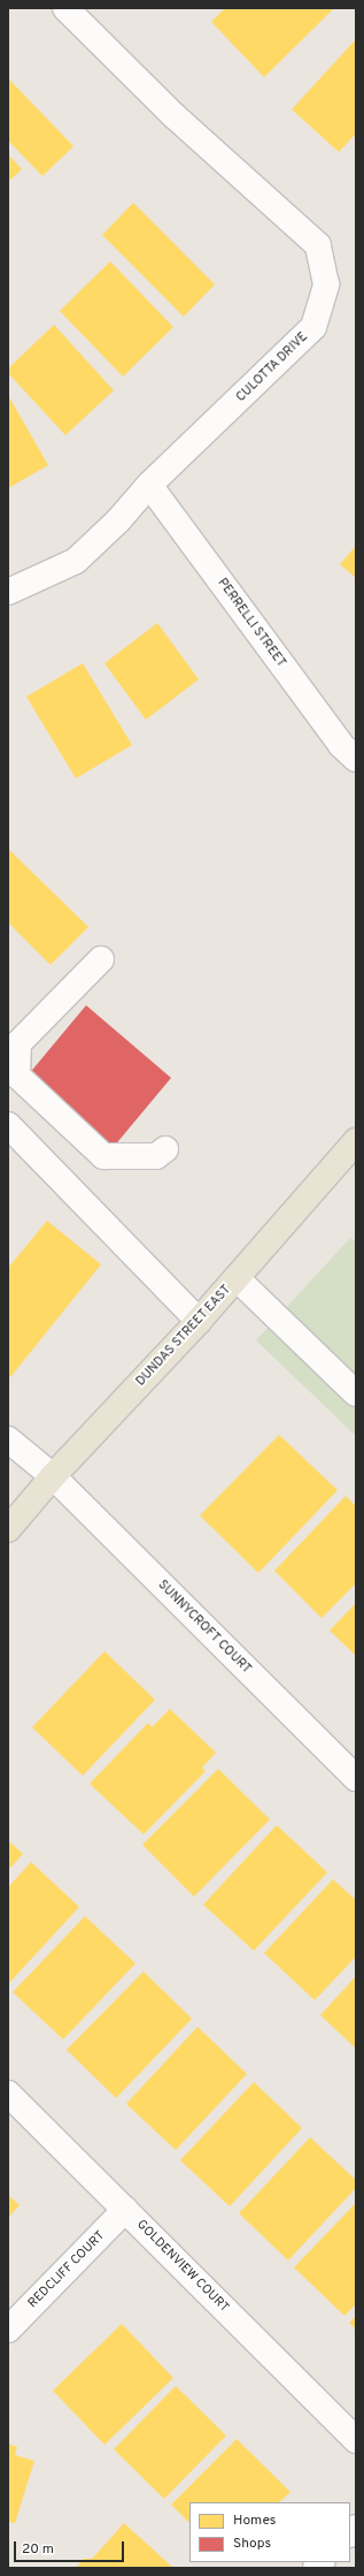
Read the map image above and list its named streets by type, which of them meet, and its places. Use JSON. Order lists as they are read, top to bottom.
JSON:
{
  "streets": {
    "main road": ["DUNDAS STREET EAST"],
    "street": [
      "CULOTTA DRIVE",
      "PERRELLI STREET",
      "SUNNYCROFT COURT",
      "GOLDENVIEW COURT",
      "REDCLIFF COURT"
    ]
  },
  "crossings": [
    ["CULOTTA DRIVE", "PERRELLI STREET"],
    ["DUNDAS STREET EAST", "SUNNYCROFT COURT"],
    ["GOLDENVIEW COURT", "REDCLIFF COURT"]
  ],
  "legend": ["Homes", "Shops"],
  "scale_bar": "20 m"
}
